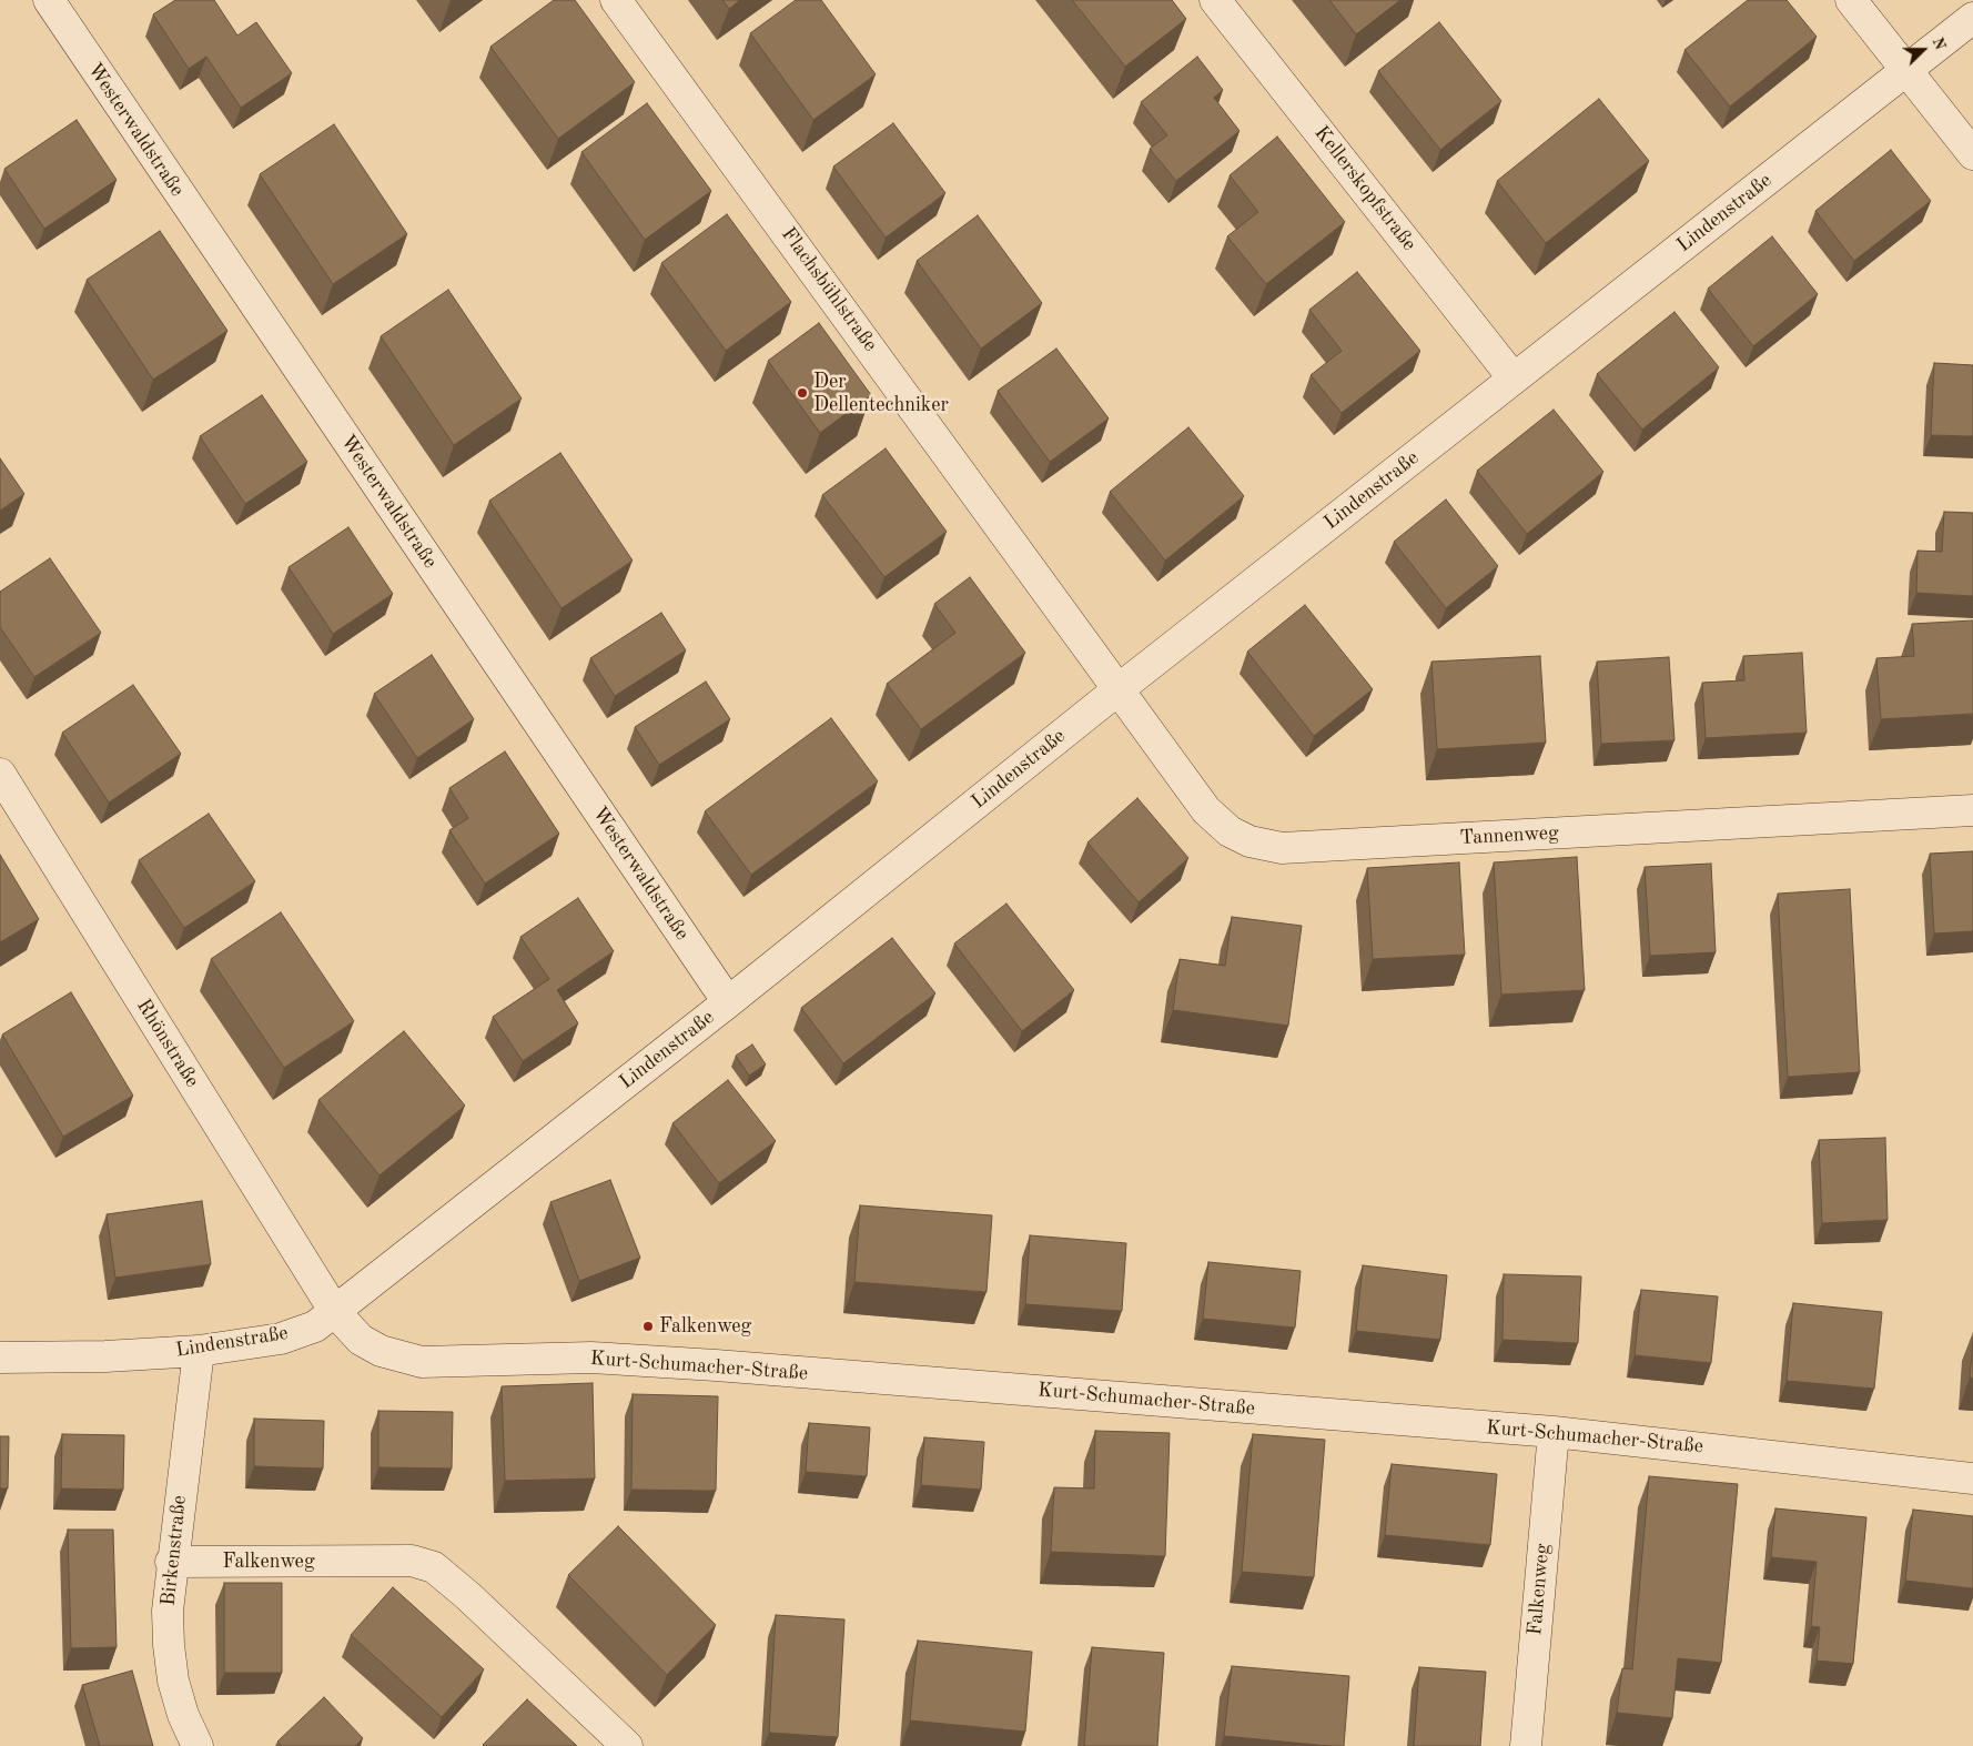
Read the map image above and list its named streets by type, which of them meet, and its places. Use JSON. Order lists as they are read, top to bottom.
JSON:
{
  "streets": {
    "street": [
      "Westerwaldstraße",
      "Kellerskopfstraße",
      "Lindenstraße",
      "Flachsbühlstraße",
      "Tannenweg",
      "Rhönstraße",
      "Kurt-Schumacher-Straße",
      "Birkenstraße",
      "Falkenweg"
    ]
  },
  "crossings": [
    ["Westerwaldstraße", "Lindenstraße"],
    ["Kellerskopfstraße", "Lindenstraße"],
    ["Lindenstraße", "Flachsbühlstraße"],
    ["Lindenstraße", "Tannenweg"],
    ["Lindenstraße", "Rhönstraße"],
    ["Lindenstraße", "Kurt-Schumacher-Straße"],
    ["Lindenstraße", "Birkenstraße"],
    ["Flachsbühlstraße", "Tannenweg"],
    ["Rhönstraße", "Kurt-Schumacher-Straße"],
    ["Kurt-Schumacher-Straße", "Falkenweg"],
    ["Birkenstraße", "Falkenweg"]
  ],
  "places": ["Der Dellentechniker", "Falkenweg"],
  "north": "right"
}
